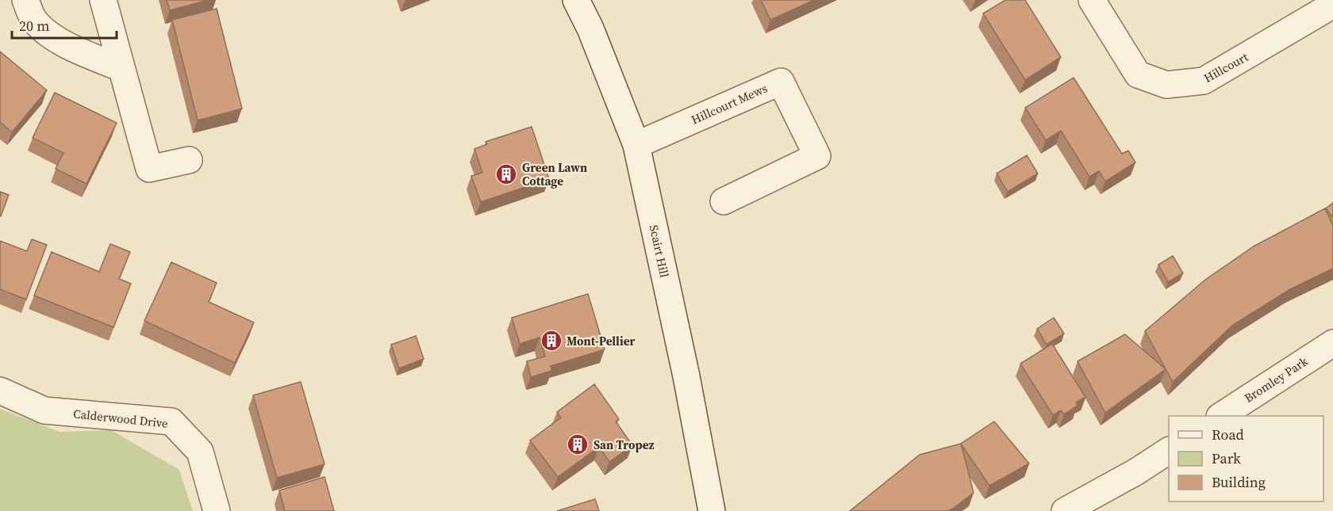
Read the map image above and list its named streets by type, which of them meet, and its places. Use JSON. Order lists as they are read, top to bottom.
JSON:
{
  "streets": {
    "street": [
      "Hillcourt",
      "Hillcourt Mews",
      "Scairt Hill",
      "Bromley Park",
      "Calderwood Drive"
    ]
  },
  "crossings": [
    ["Hillcourt Mews", "Scairt Hill"]
  ],
  "places": {
    "building": ["Green Lawn Cottage", "Mont-Pellier", "San Tropez"]
  },
  "legend": ["Road", "Park", "Building"],
  "scale_bar": "20 m"
}
